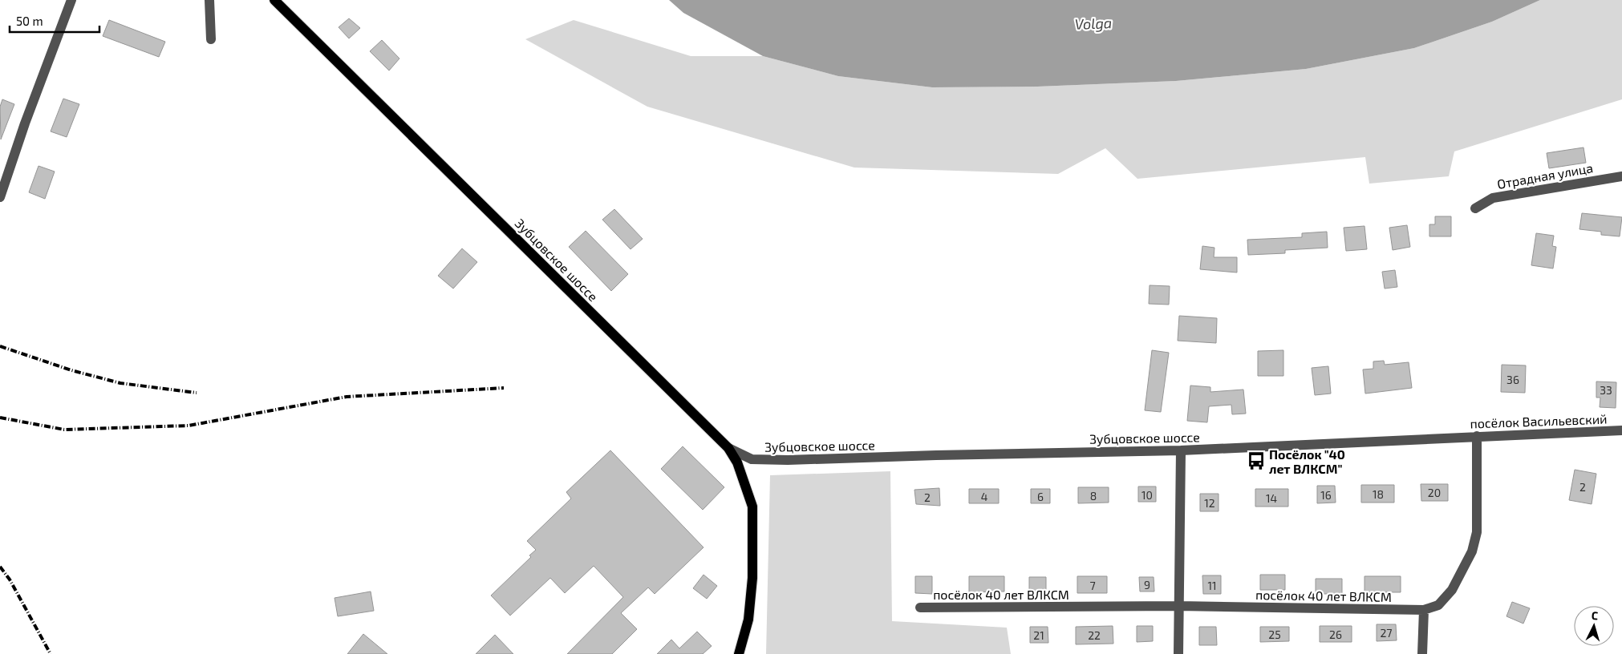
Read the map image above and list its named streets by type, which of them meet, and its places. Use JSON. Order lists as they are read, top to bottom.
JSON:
{
  "streets": {
    "main road": ["Зубцовское шоссе"],
    "street": ["Отрадная улица", "посёлок Васильевский", "посёлок 40 лет ВЛКСМ"]
  },
  "crossings": [
    ["Зубцовское шоссе", "посёлок Васильевский"]
  ],
  "water": ["Volga"],
  "places": {
    "bus stop": ["Посёлок \"40 лет ВЛКСМ\""]
  },
  "house_numbers": [
    "36",
    "33",
    "2",
    "20",
    "18",
    "10",
    "16",
    "8",
    "4",
    "6",
    "2",
    "14",
    "12",
    "9",
    "7",
    "11",
    "27",
    "25",
    "26",
    "21",
    "22"
  ],
  "scale_bar": "50 m",
  "north": "top"
}
